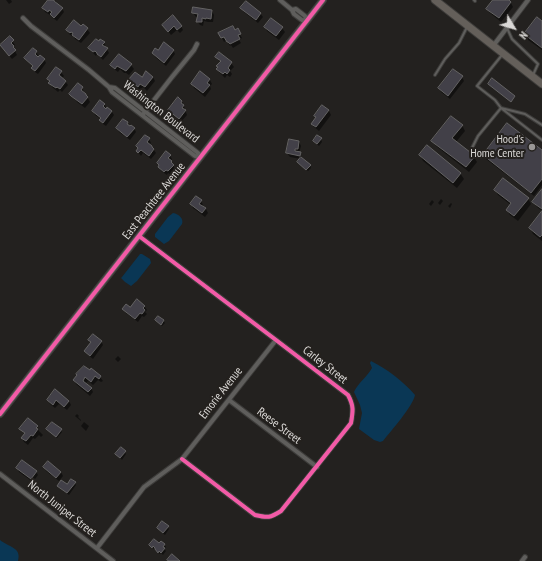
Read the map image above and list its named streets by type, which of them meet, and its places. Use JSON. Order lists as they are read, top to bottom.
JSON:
{
  "streets": {
    "street": [
      "Washington Boulevard",
      "East Peachtree Avenue",
      "Carley Street",
      "Emorie Avenue",
      "Reese Street",
      "North Juniper Street"
    ]
  },
  "crossings": [
    ["Washington Boulevard", "East Peachtree Avenue"],
    ["East Peachtree Avenue", "Carley Street"],
    ["Carley Street", "Emorie Avenue"],
    ["Carley Street", "Reese Street"],
    ["Emorie Avenue", "Reese Street"],
    ["Emorie Avenue", "North Juniper Street"]
  ],
  "places": ["Hood's Home Center"],
  "north": "bottom right"
}
